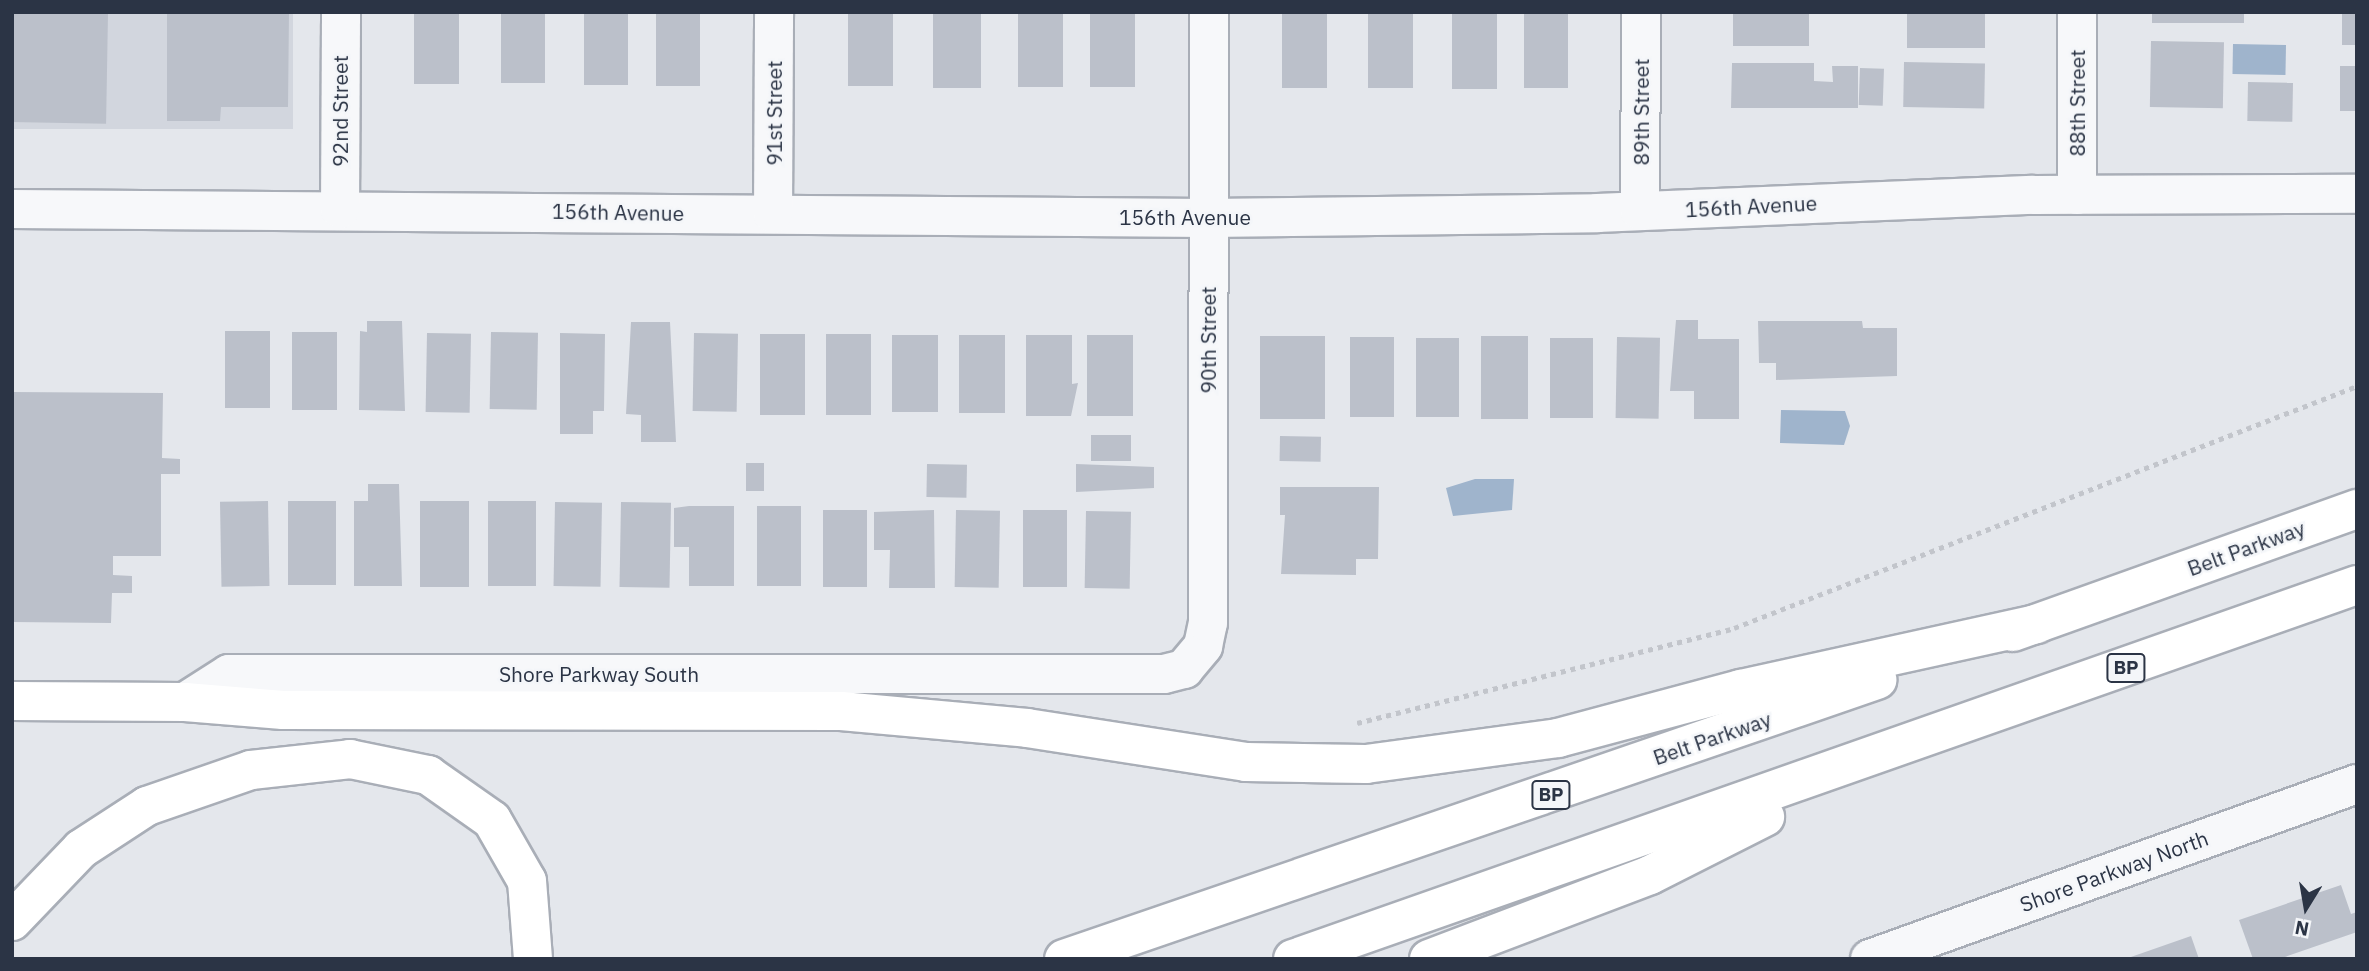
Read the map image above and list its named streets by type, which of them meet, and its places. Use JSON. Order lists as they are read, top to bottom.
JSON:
{
  "streets": {
    "main road": ["Belt Parkway", "BP"],
    "street": [
      "88th Street",
      "92nd Street",
      "89th Street",
      "91st Street",
      "156th Avenue",
      "90th Street",
      "Shore Parkway South",
      "Shore Parkway North"
    ]
  },
  "crossings": [
    ["88th Street", "156th Avenue"],
    ["92nd Street", "156th Avenue"],
    ["89th Street", "156th Avenue"],
    ["91st Street", "156th Avenue"],
    ["156th Avenue", "90th Street"],
    ["90th Street", "Shore Parkway South"]
  ],
  "north": "bottom"
}
